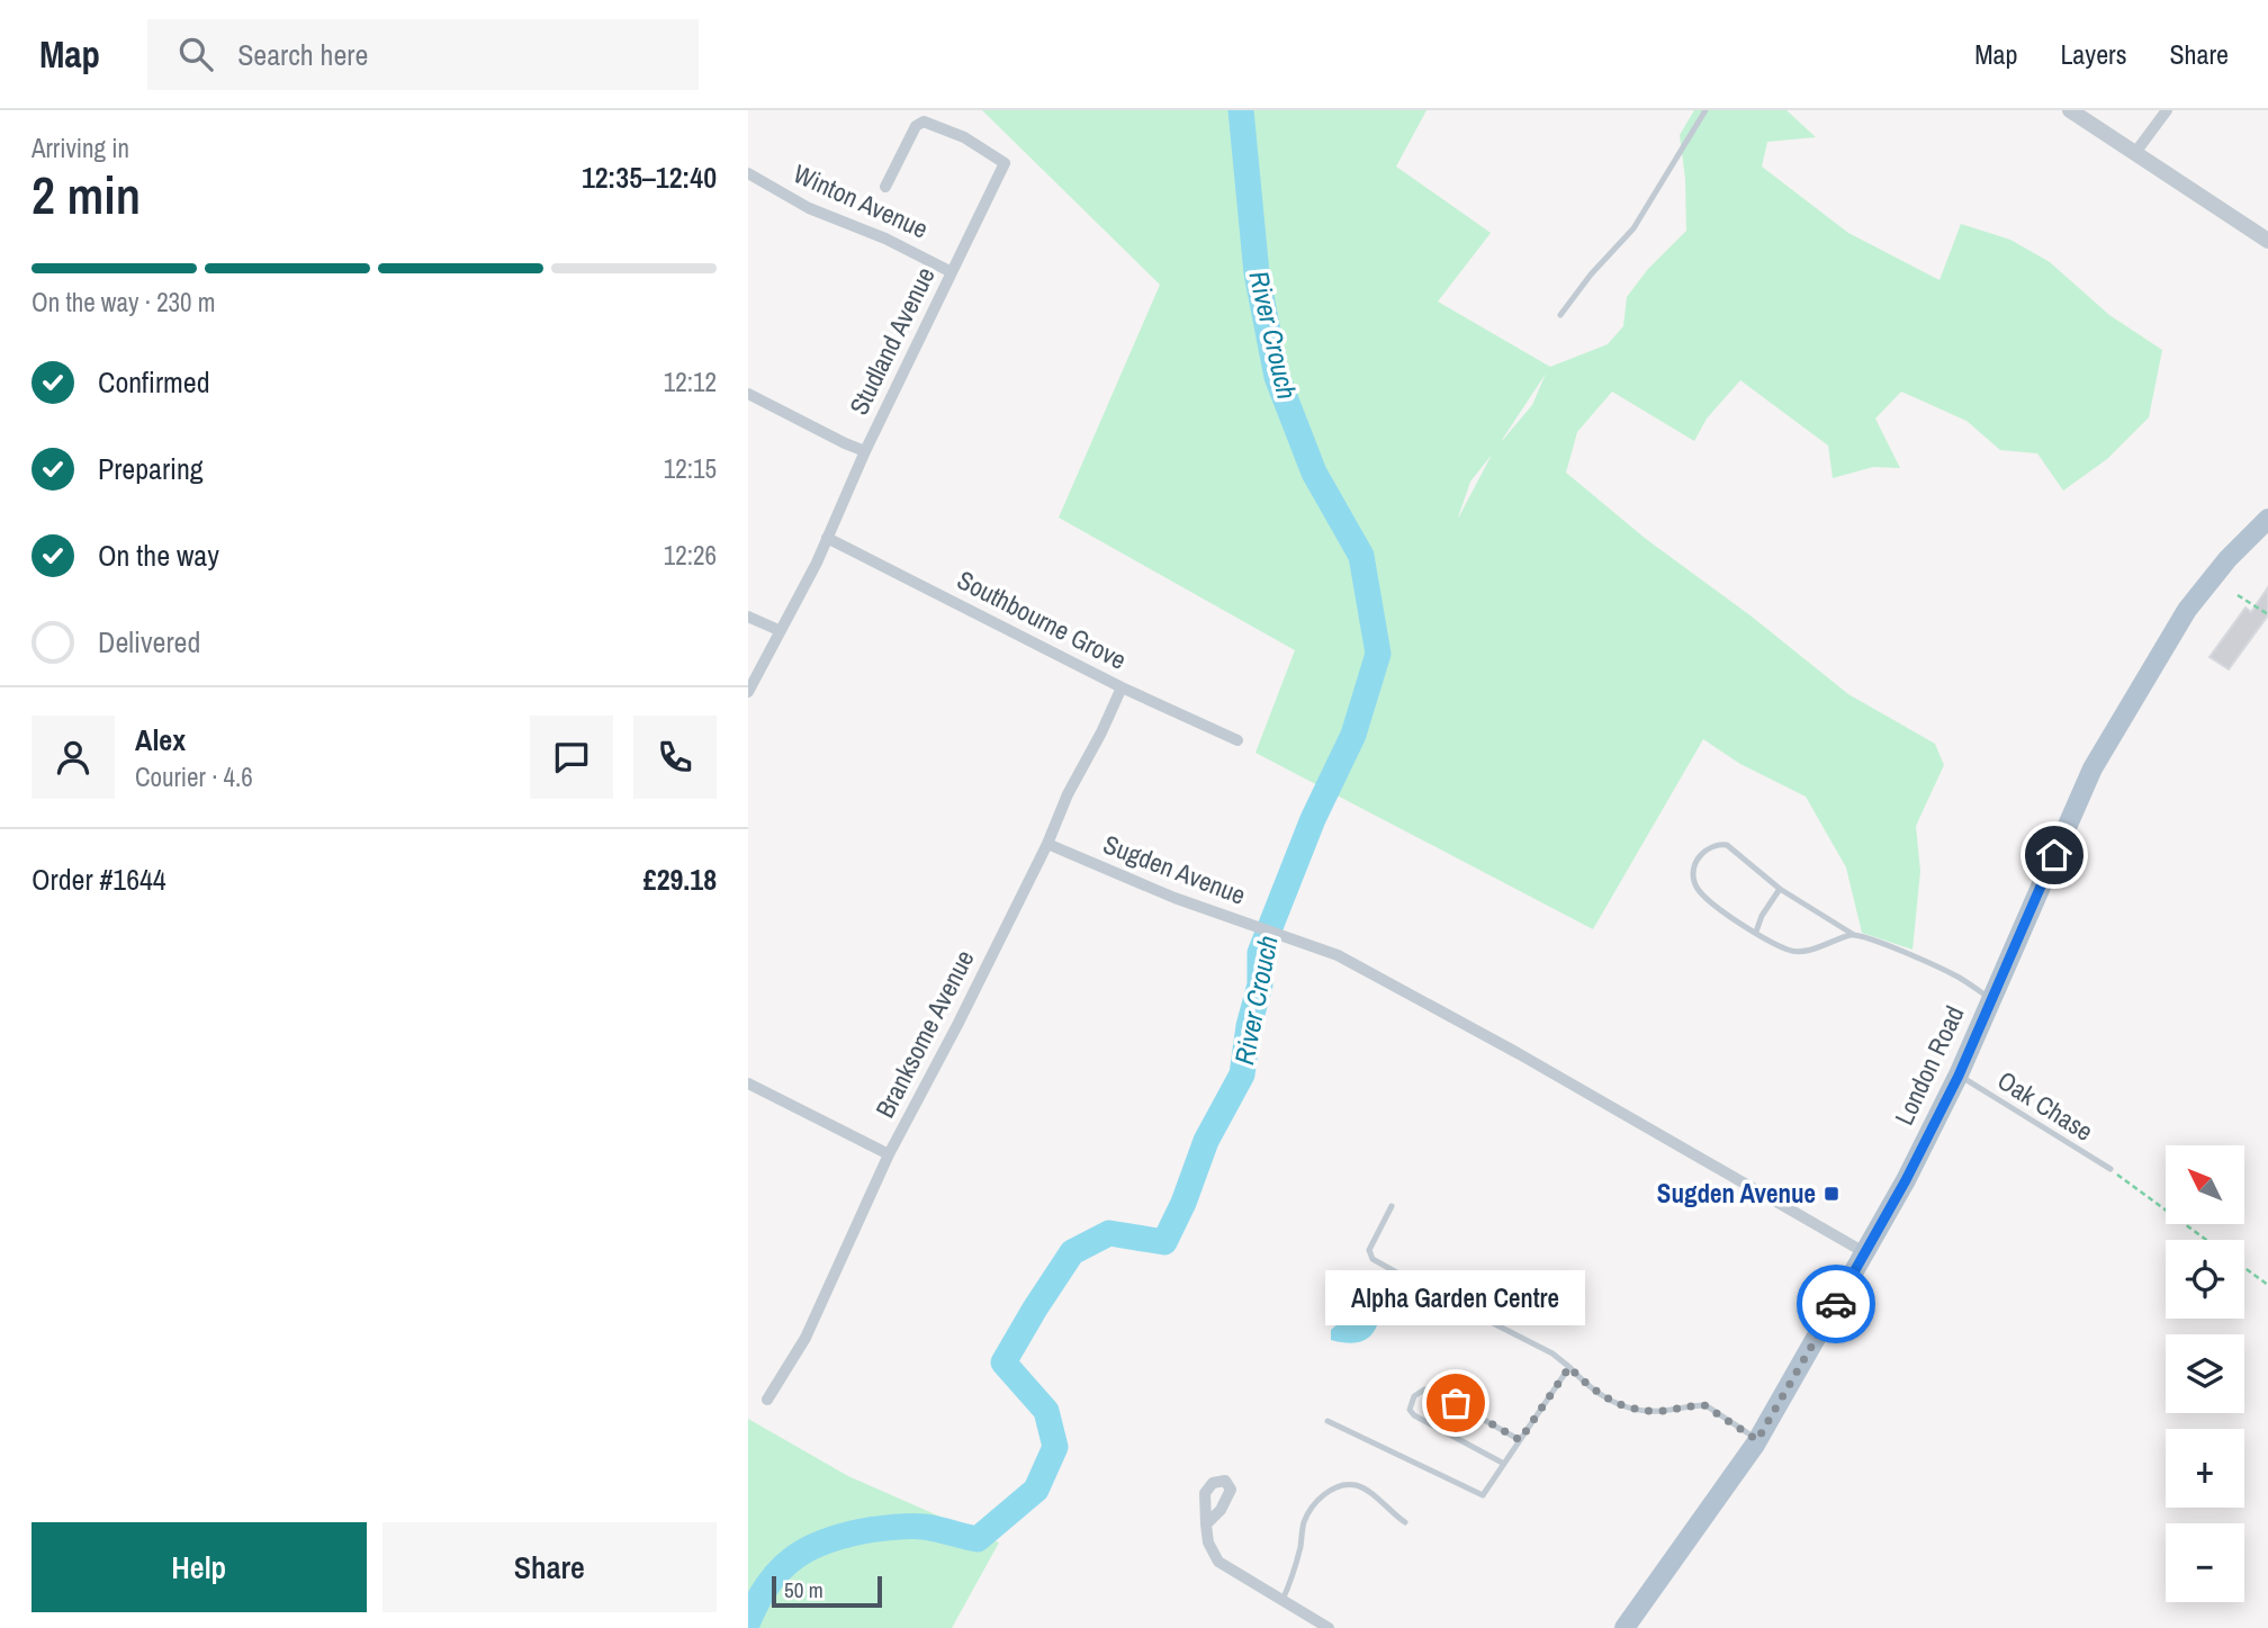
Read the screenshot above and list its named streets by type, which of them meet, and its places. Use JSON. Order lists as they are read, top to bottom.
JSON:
{
  "streets": {
    "main road": ["London Road"],
    "street": [
      "Winton Avenue",
      "Studland Avenue",
      "Southbourne Grove",
      "Sugden Avenue",
      "Branksome Avenue"
    ],
    "lane": ["Oak Chase"]
  },
  "crossings": [
    ["Winton Avenue", "Studland Avenue"],
    ["Studland Avenue", "Southbourne Grove"],
    ["Southbourne Grove", "Branksome Avenue"],
    ["Sugden Avenue", "Branksome Avenue"],
    ["Sugden Avenue", "London Road"],
    ["London Road", "Oak Chase"]
  ],
  "water": ["River Crouch"],
  "places": {
    "transit": ["Sugden Avenue"],
    "other": ["Alpha Garden Centre"]
  },
  "scale_bar": "50 m",
  "north": "top left",
  "page": {
    "header": "Map",
    "search": "Search here",
    "nav": ["Map", "Layers", "Share"],
    "heading": ["2 min", "Arriving in", "12:35–12:40"],
    "panel": [
      "Alex",
      "Courier · 4.6",
      "Order #1644",
      "£29.18"
    ],
    "bar": "On the way · 230 m",
    "list": [
      ["Confirmed", "12:12"],
      ["Preparing", "12:15"],
      ["On the way", "12:26"],
      "Delivered"
    ],
    "map_buttons": ["+", "−"],
    "bubble": "Alpha Garden Centre",
    "buttons": ["Help", "Share"],
    "scale": "50 m"
  }
}
